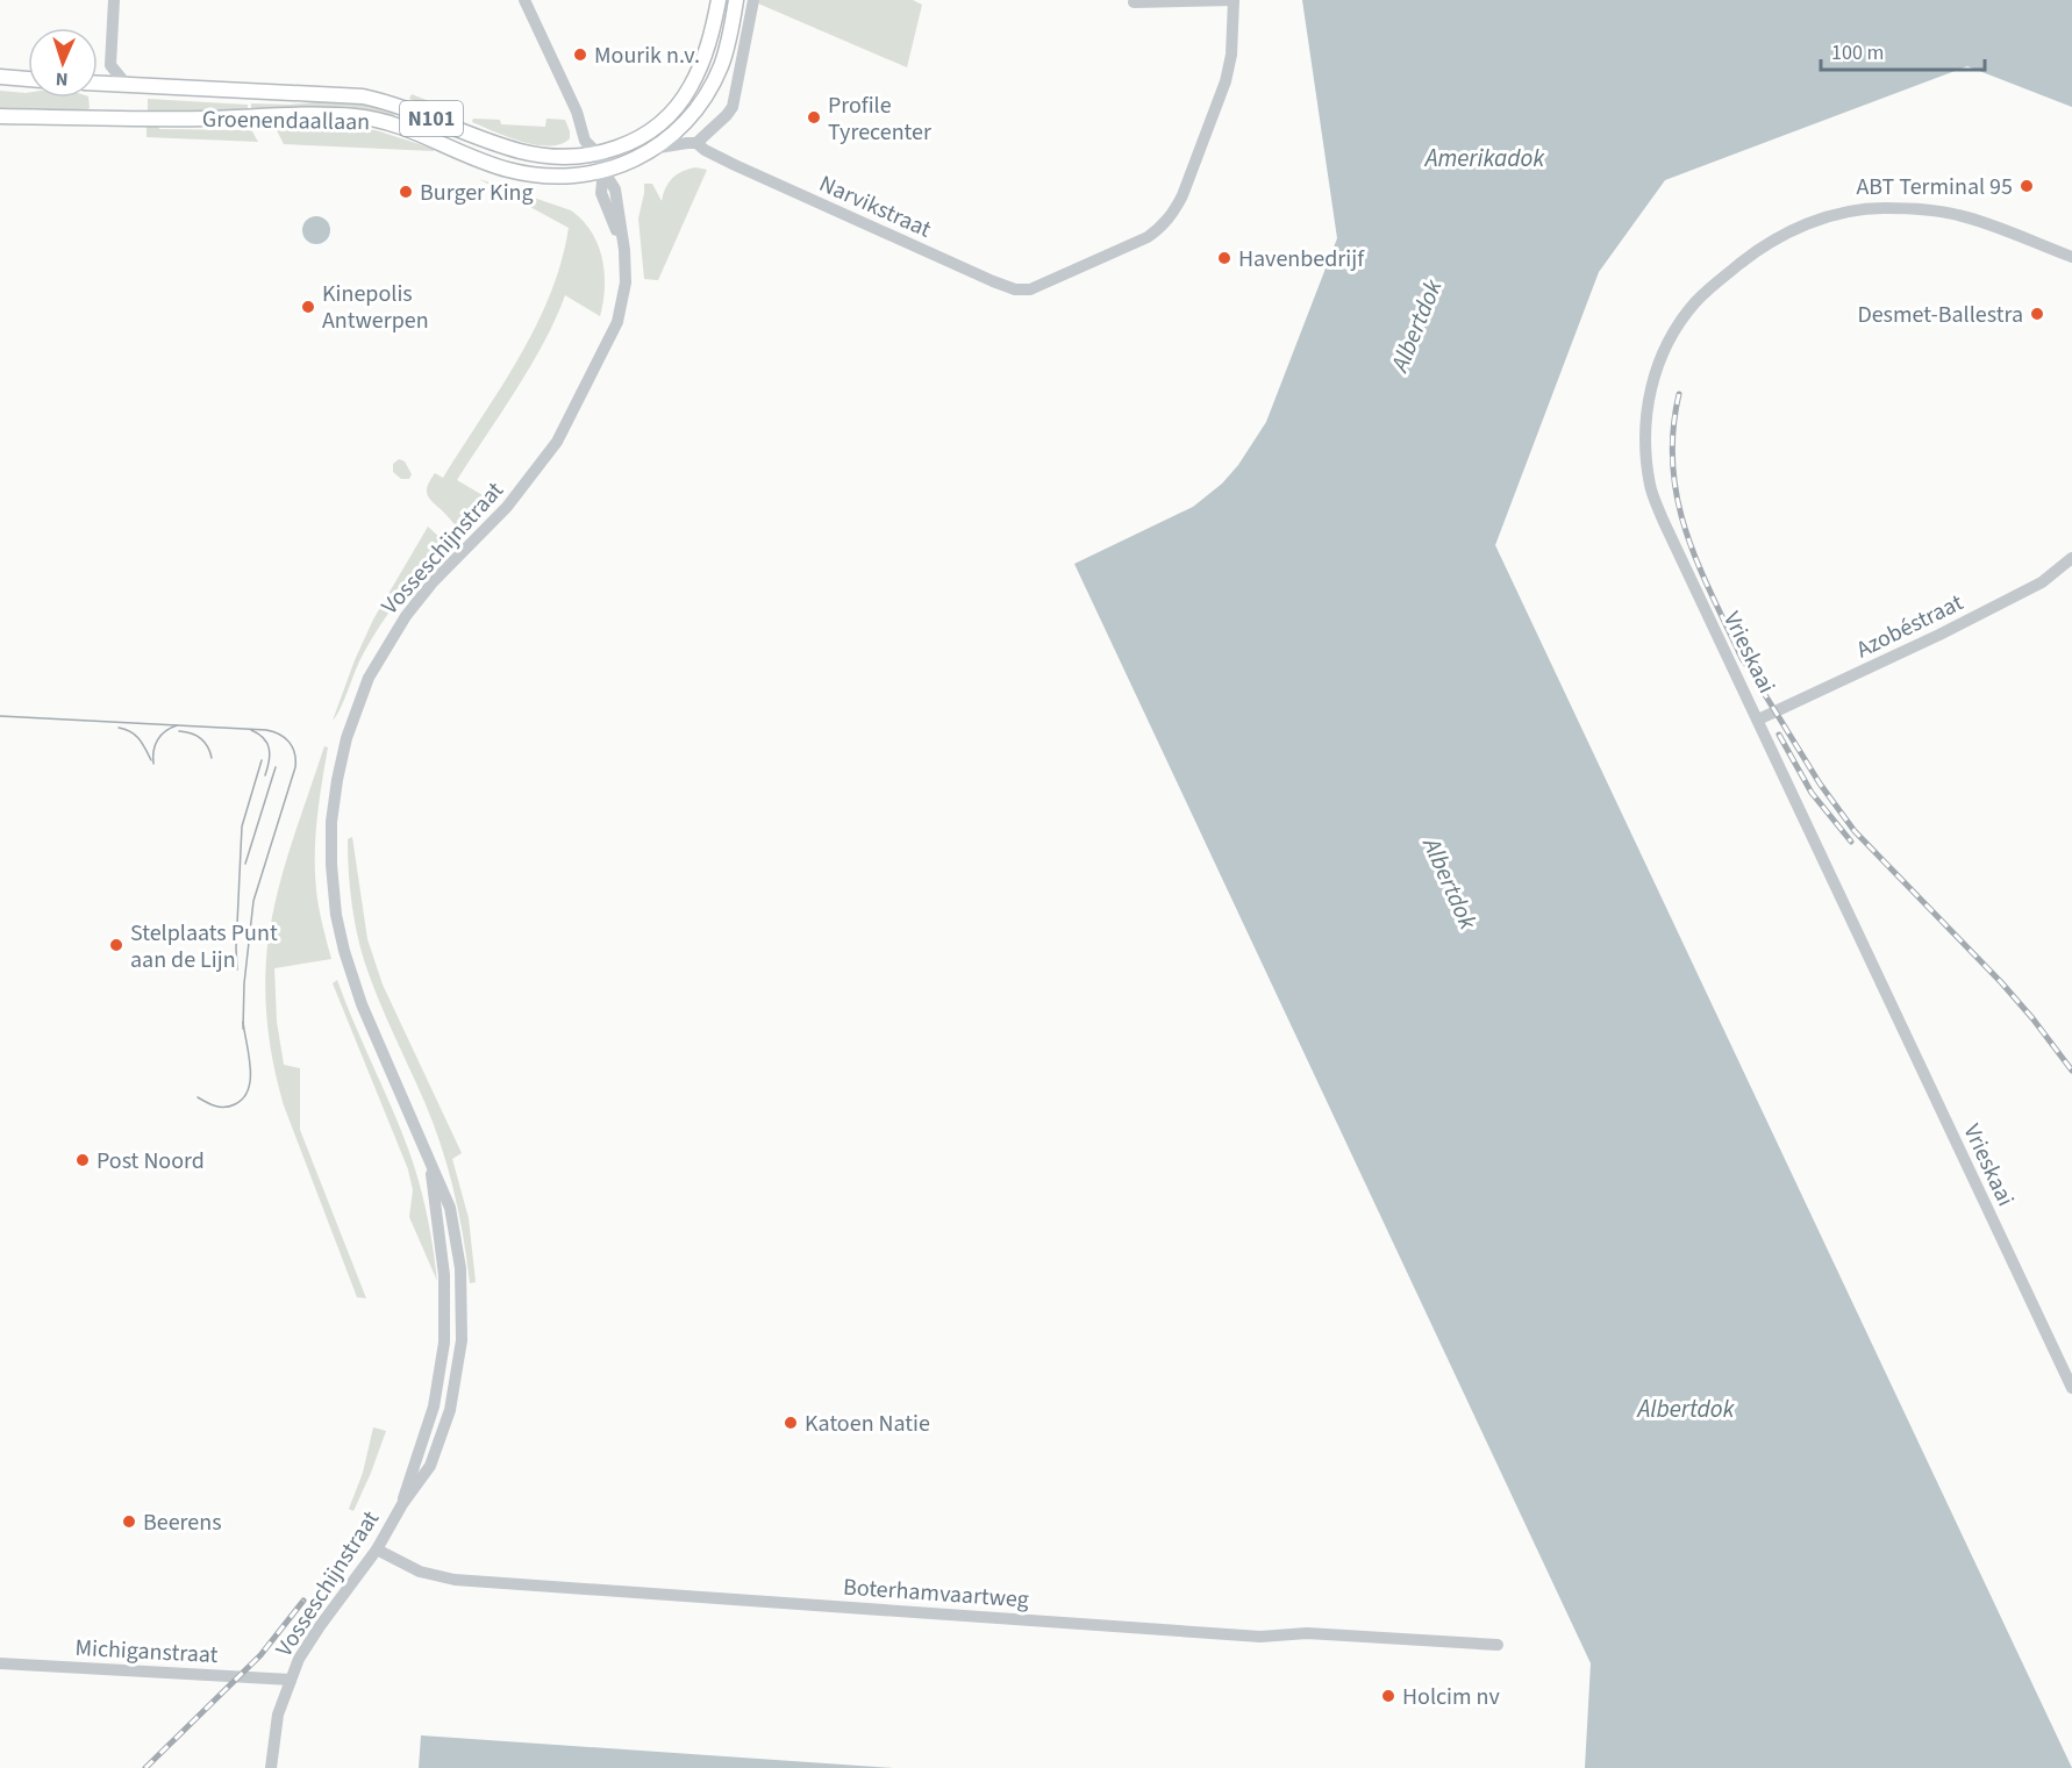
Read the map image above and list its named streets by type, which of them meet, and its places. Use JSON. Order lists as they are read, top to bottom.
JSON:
{
  "streets": {
    "main road": ["N101", "Groenendaallaan"],
    "street": [
      "Narvikstraat",
      "Vosseschijnstraat",
      "Azobéstraat",
      "Vrieskaai",
      "Boterhamvaartweg",
      "Michiganstraat"
    ]
  },
  "crossings": [
    ["N101", "Groenendaallaan"],
    ["N101", "Vosseschijnstraat"],
    ["Groenendaallaan", "Vosseschijnstraat"],
    ["Vosseschijnstraat", "Boterhamvaartweg"],
    ["Vosseschijnstraat", "Michiganstraat"],
    ["Azobéstraat", "Vrieskaai"]
  ],
  "water": ["Amerikadok", "Albertdok"],
  "places": [
    "Mourik n.v.",
    "Profile Tyrecenter",
    "ABT Terminal 95",
    "Burger King",
    "Havenbedrijf",
    "Kinepolis Antwerpen",
    "Desmet-Ballestra",
    "Stelplaats Punt aan de Lijn",
    "Post Noord",
    "Katoen Natie",
    "Beerens",
    "Holcim nv"
  ],
  "scale_bar": "100 m",
  "north": "bottom"
}
